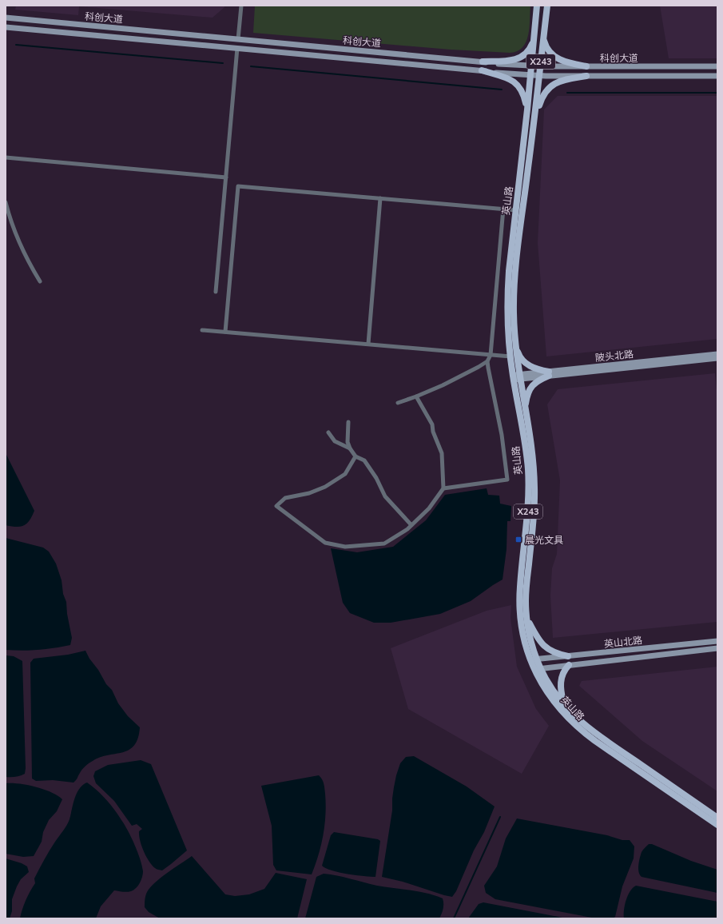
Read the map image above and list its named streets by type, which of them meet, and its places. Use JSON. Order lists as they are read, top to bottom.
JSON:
{
  "streets": {
    "main road": [
      "科创大道",
      "X243",
      "英山路",
      "陂头北路",
      "英山北路"
    ]
  },
  "crossings": [
    ["科创大道", "英山路"],
    ["英山路", "陂头北路"],
    ["英山路", "英山北路"]
  ],
  "places": {
    "transit": ["晨光文具"]
  }
}
